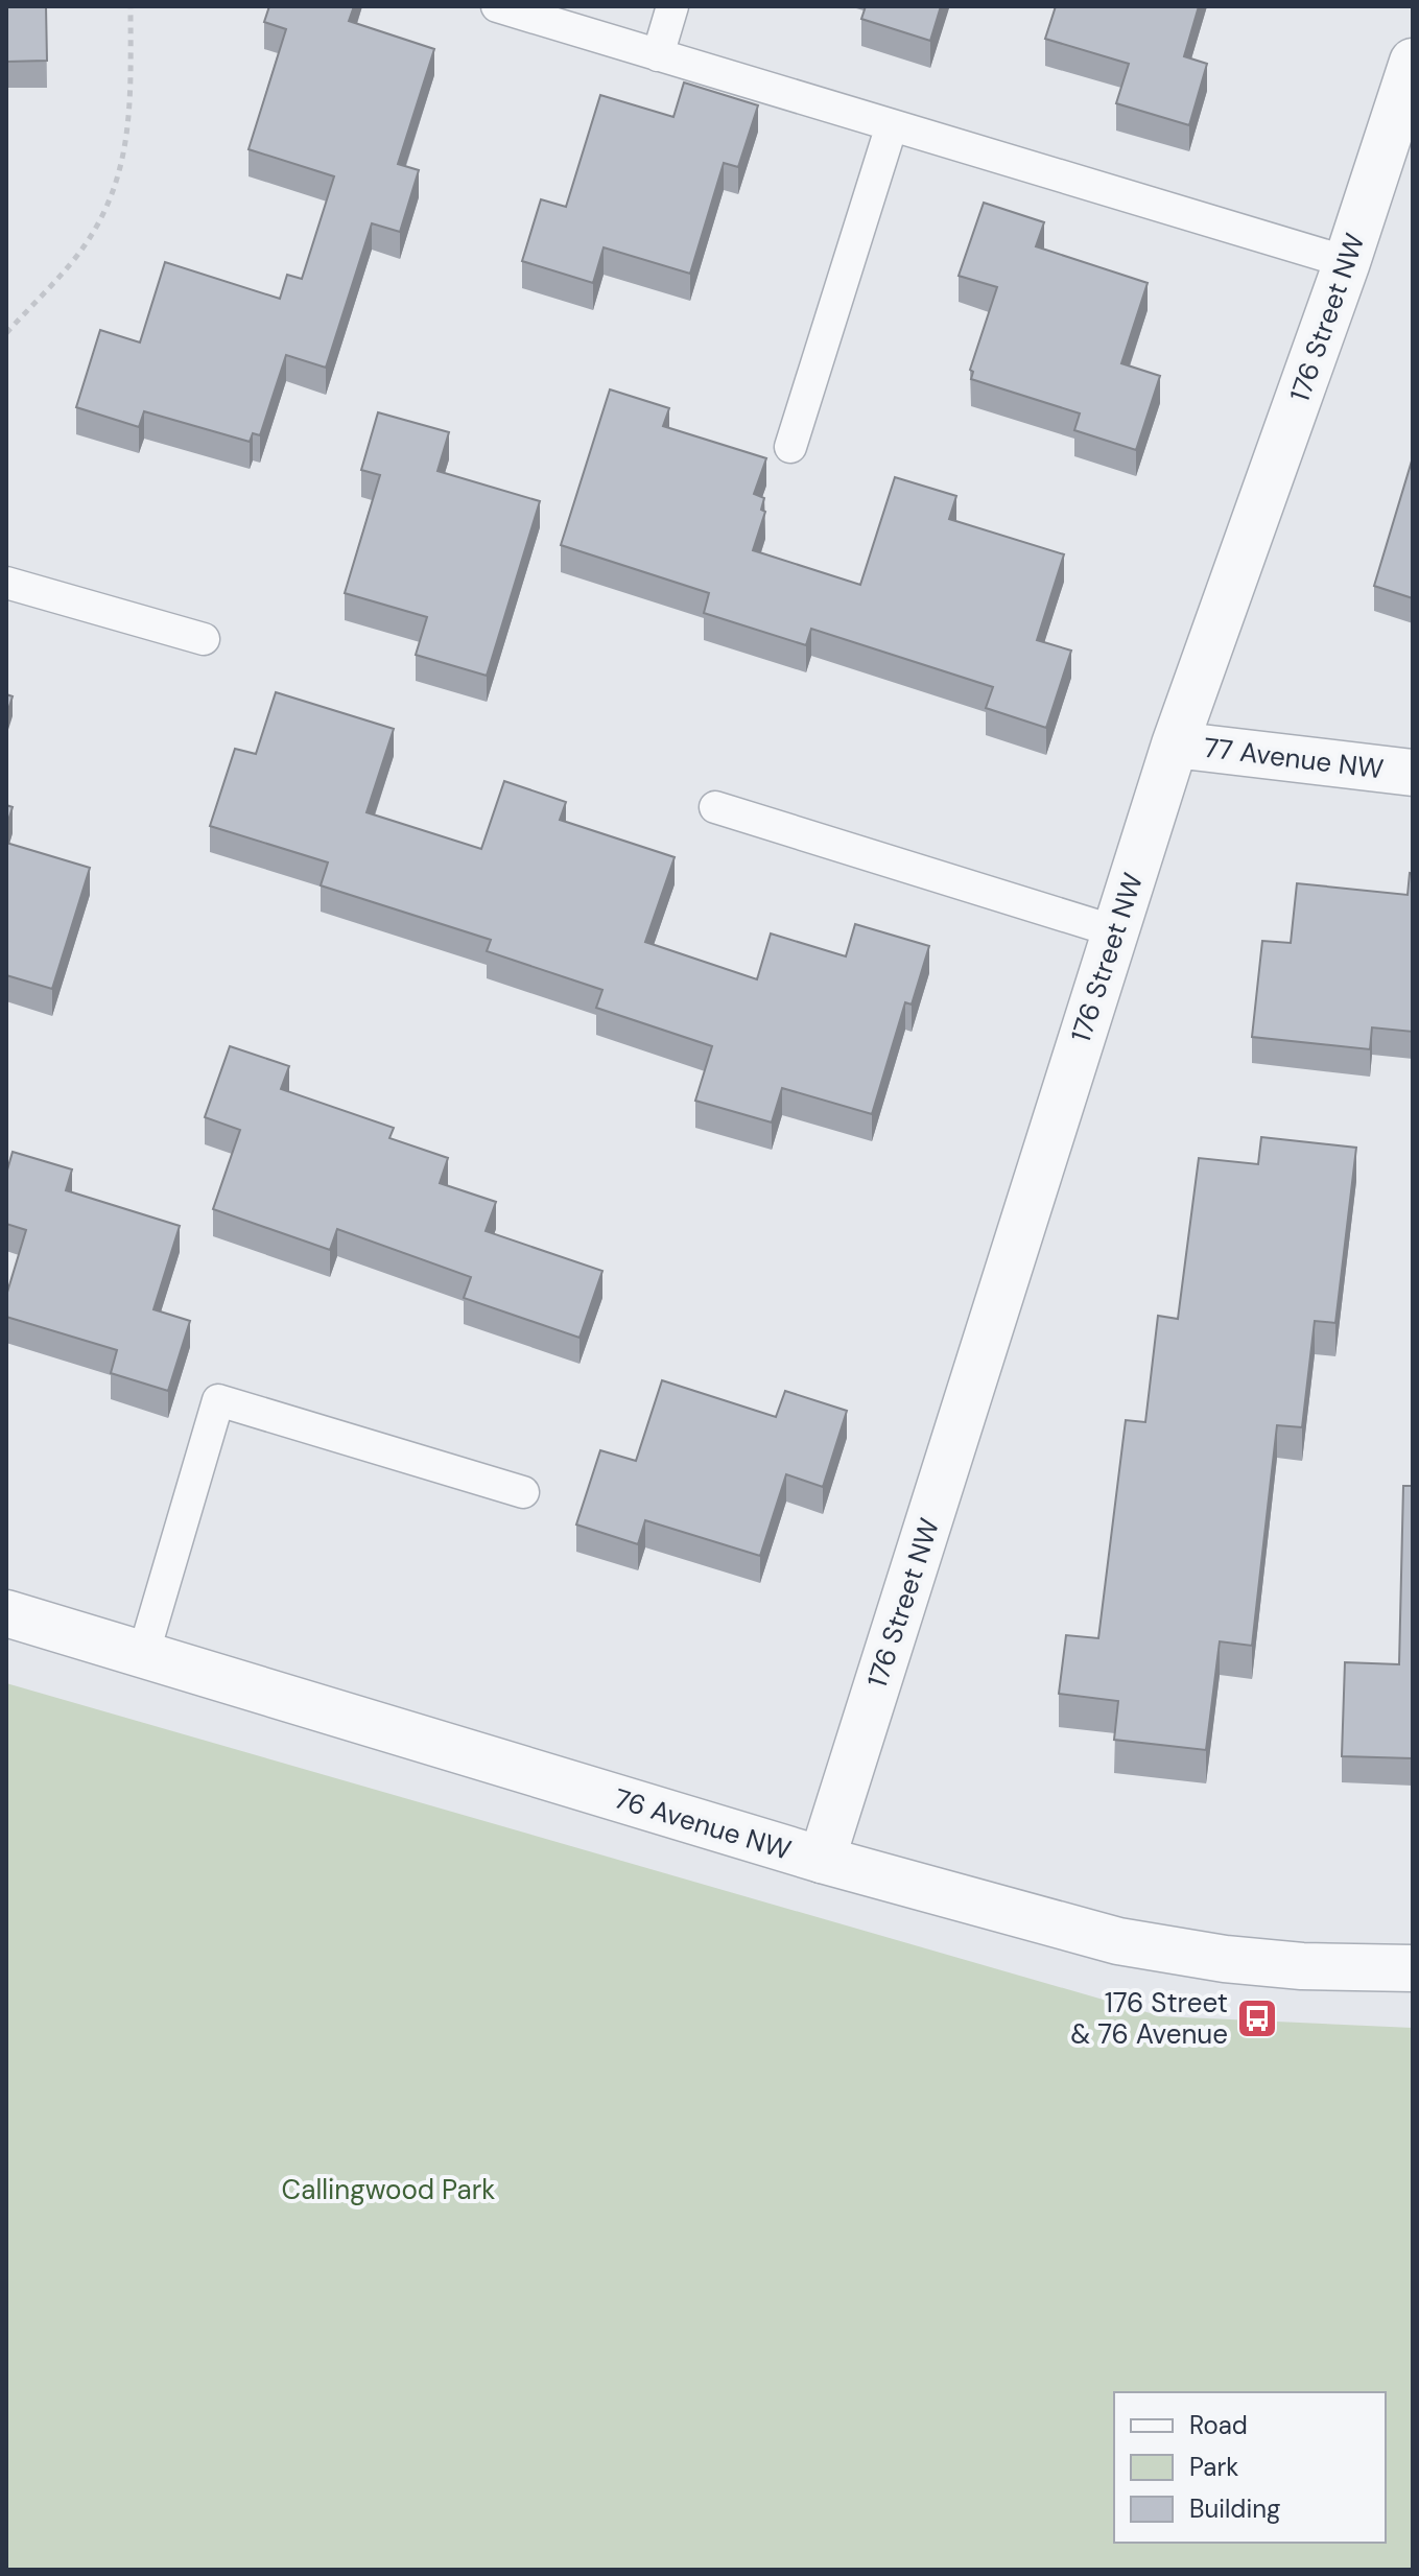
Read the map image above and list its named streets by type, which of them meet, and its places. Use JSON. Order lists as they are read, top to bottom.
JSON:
{
  "streets": {
    "street": ["176 Street NW", "77 Avenue NW", "76 Avenue NW"]
  },
  "crossings": [
    ["176 Street NW", "77 Avenue NW"],
    ["176 Street NW", "76 Avenue NW"]
  ],
  "parks": ["Callingwood Park"],
  "places": {
    "bus stop": ["176 Street & 76 Avenue"]
  },
  "legend": ["Road", "Park", "Building"]
}
